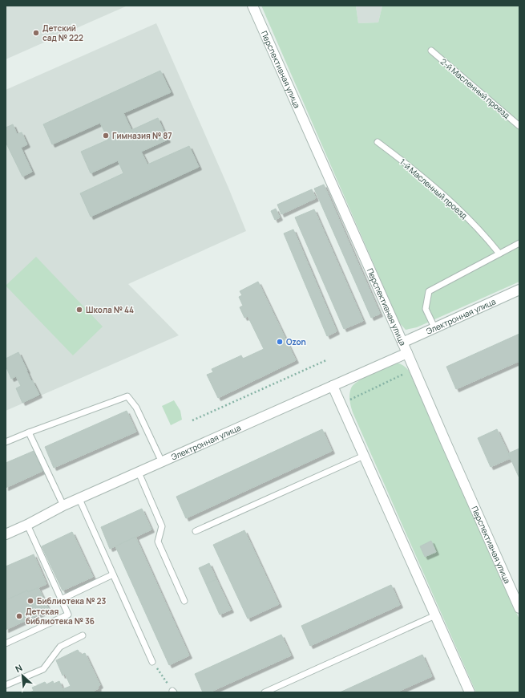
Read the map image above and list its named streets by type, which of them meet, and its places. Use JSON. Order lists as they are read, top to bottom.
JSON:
{
  "streets": {
    "street": ["Перспективная улица", "Электронная улица"],
    "lane": ["2-й Масленный проезд", "1-й Масленный проезд"]
  },
  "crossings": [
    ["Перспективная улица", "Электронная улица"]
  ],
  "places": [
    "Детский сад № 222",
    "Гимназия № 87",
    "Школа № 44",
    "Ozon",
    "Библиотека № 23",
    "Детская библиотека № 36"
  ],
  "north": "top left"
}
